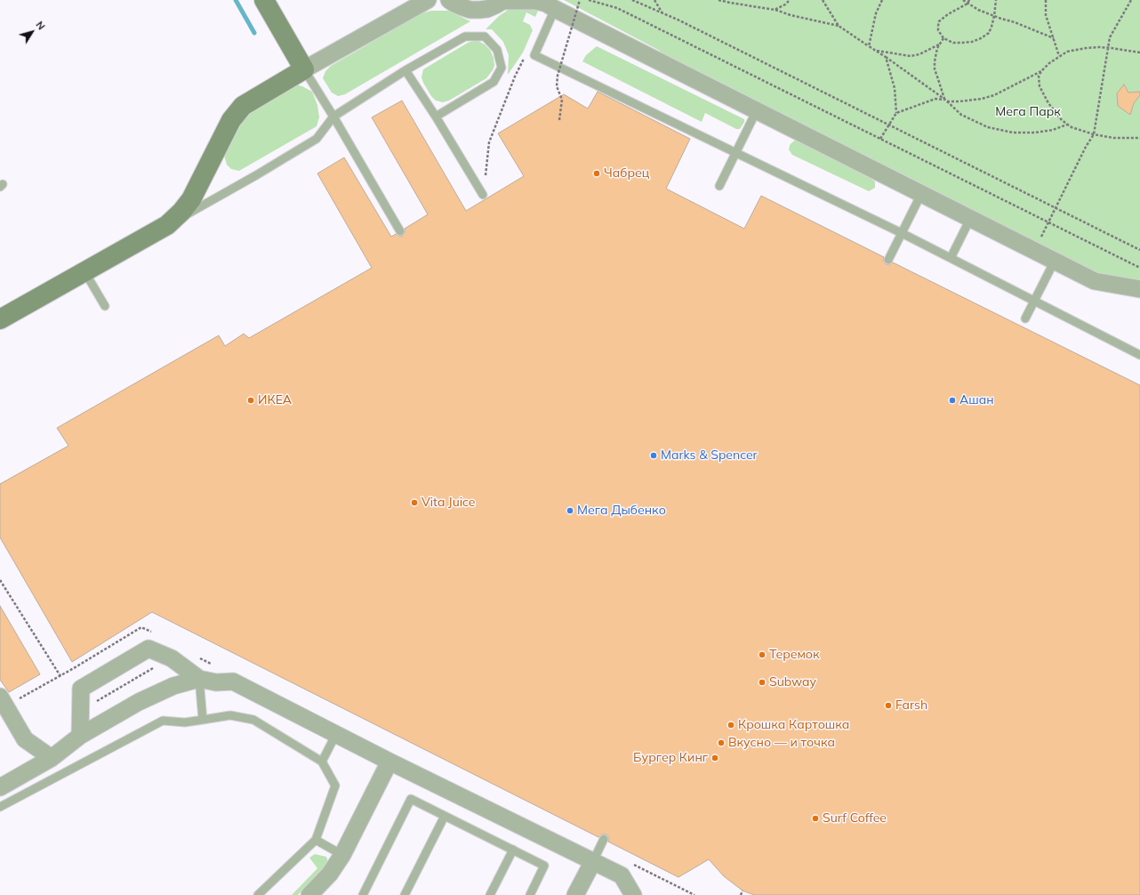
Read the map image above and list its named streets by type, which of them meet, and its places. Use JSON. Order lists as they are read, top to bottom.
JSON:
{
  "parks": ["Мега Парк"],
  "places": [
    "Чабрец",
    "ИКЕА",
    "Ашан",
    "Marks & Spencer",
    "Vita Juice",
    "Мега Дыбенко",
    "Теремок",
    "Subway",
    "Farsh",
    "Крошка Картошка",
    "Вкусно — и точка",
    "Бургер Кинг",
    "Surf Coffee"
  ],
  "north": "top right"
}
